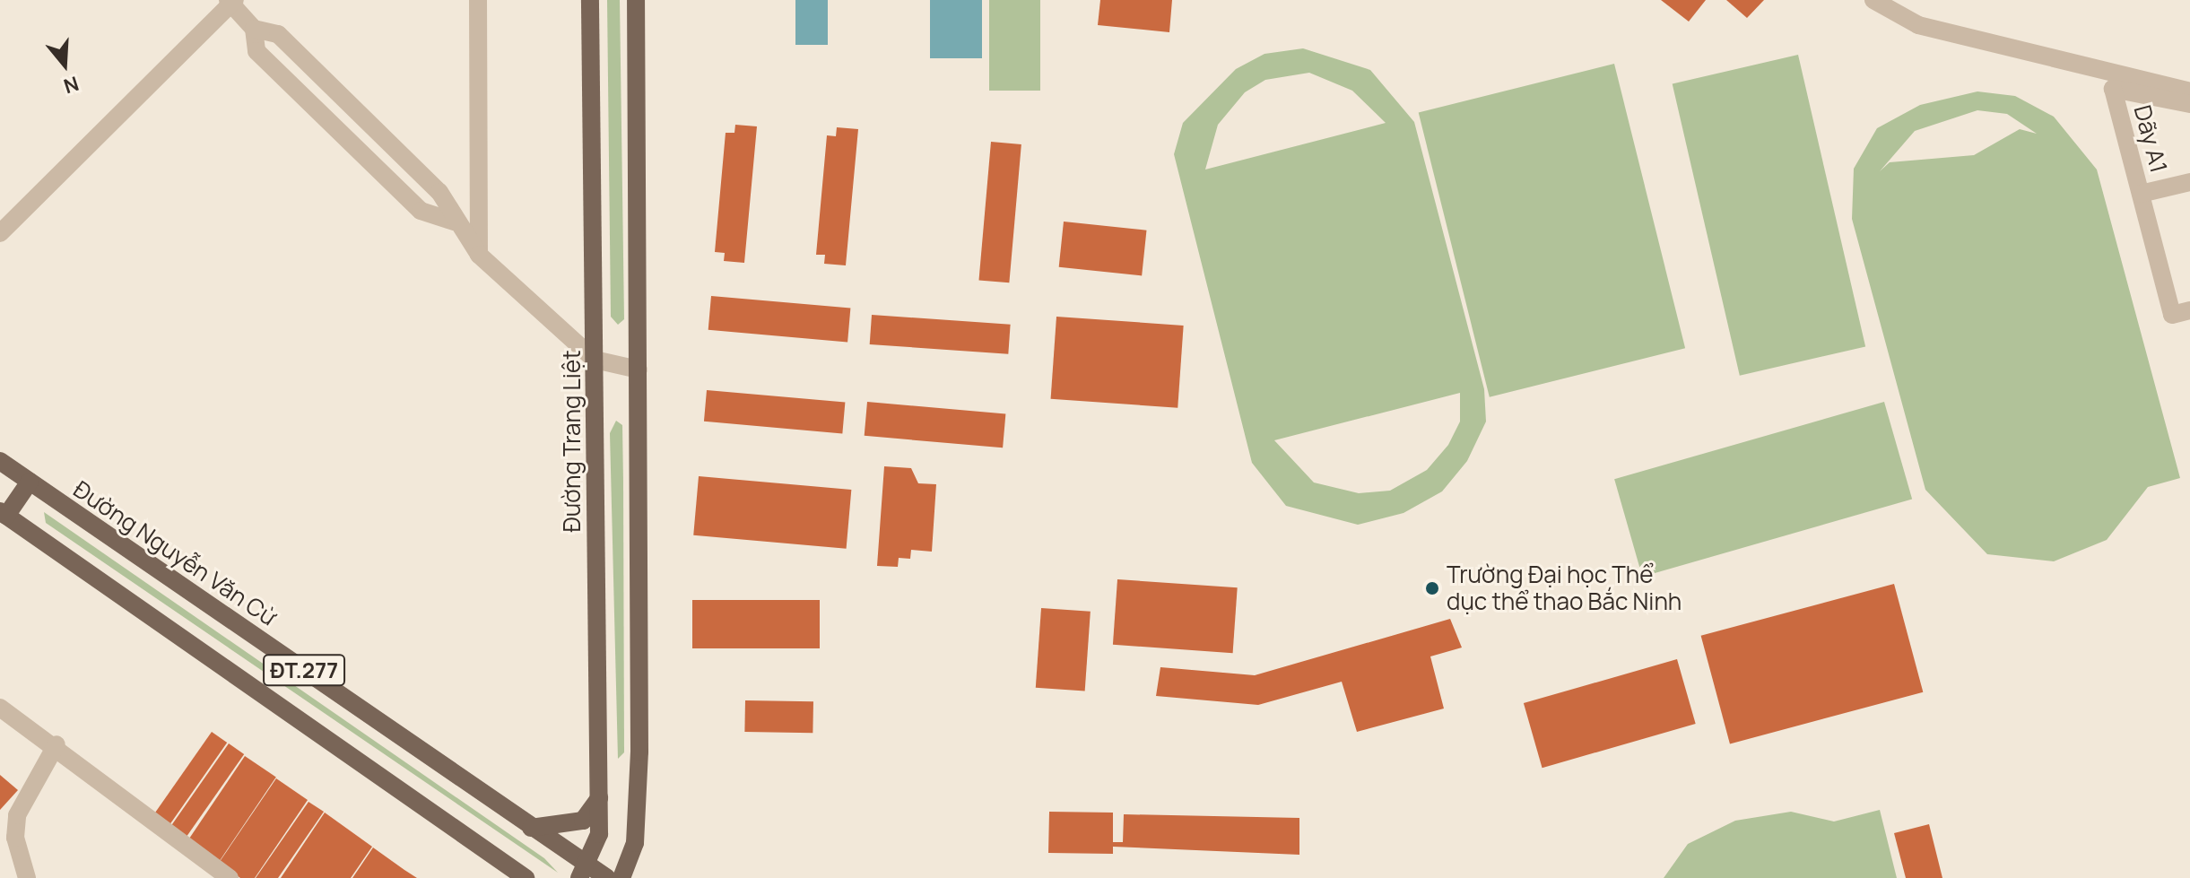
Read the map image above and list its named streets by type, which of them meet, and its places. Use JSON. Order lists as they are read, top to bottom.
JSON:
{
  "streets": {
    "main road": ["Đường Trang Liệt", "Đường Nguyễn Văn Cừ", "ĐT.277"],
    "street": ["Dãy A1"]
  },
  "crossings": [
    ["Đường Trang Liệt", "Đường Nguyễn Văn Cừ"]
  ],
  "places": ["Trường Đại học Thể dục thể thao Bắc Ninh"],
  "north": "bottom"
}
